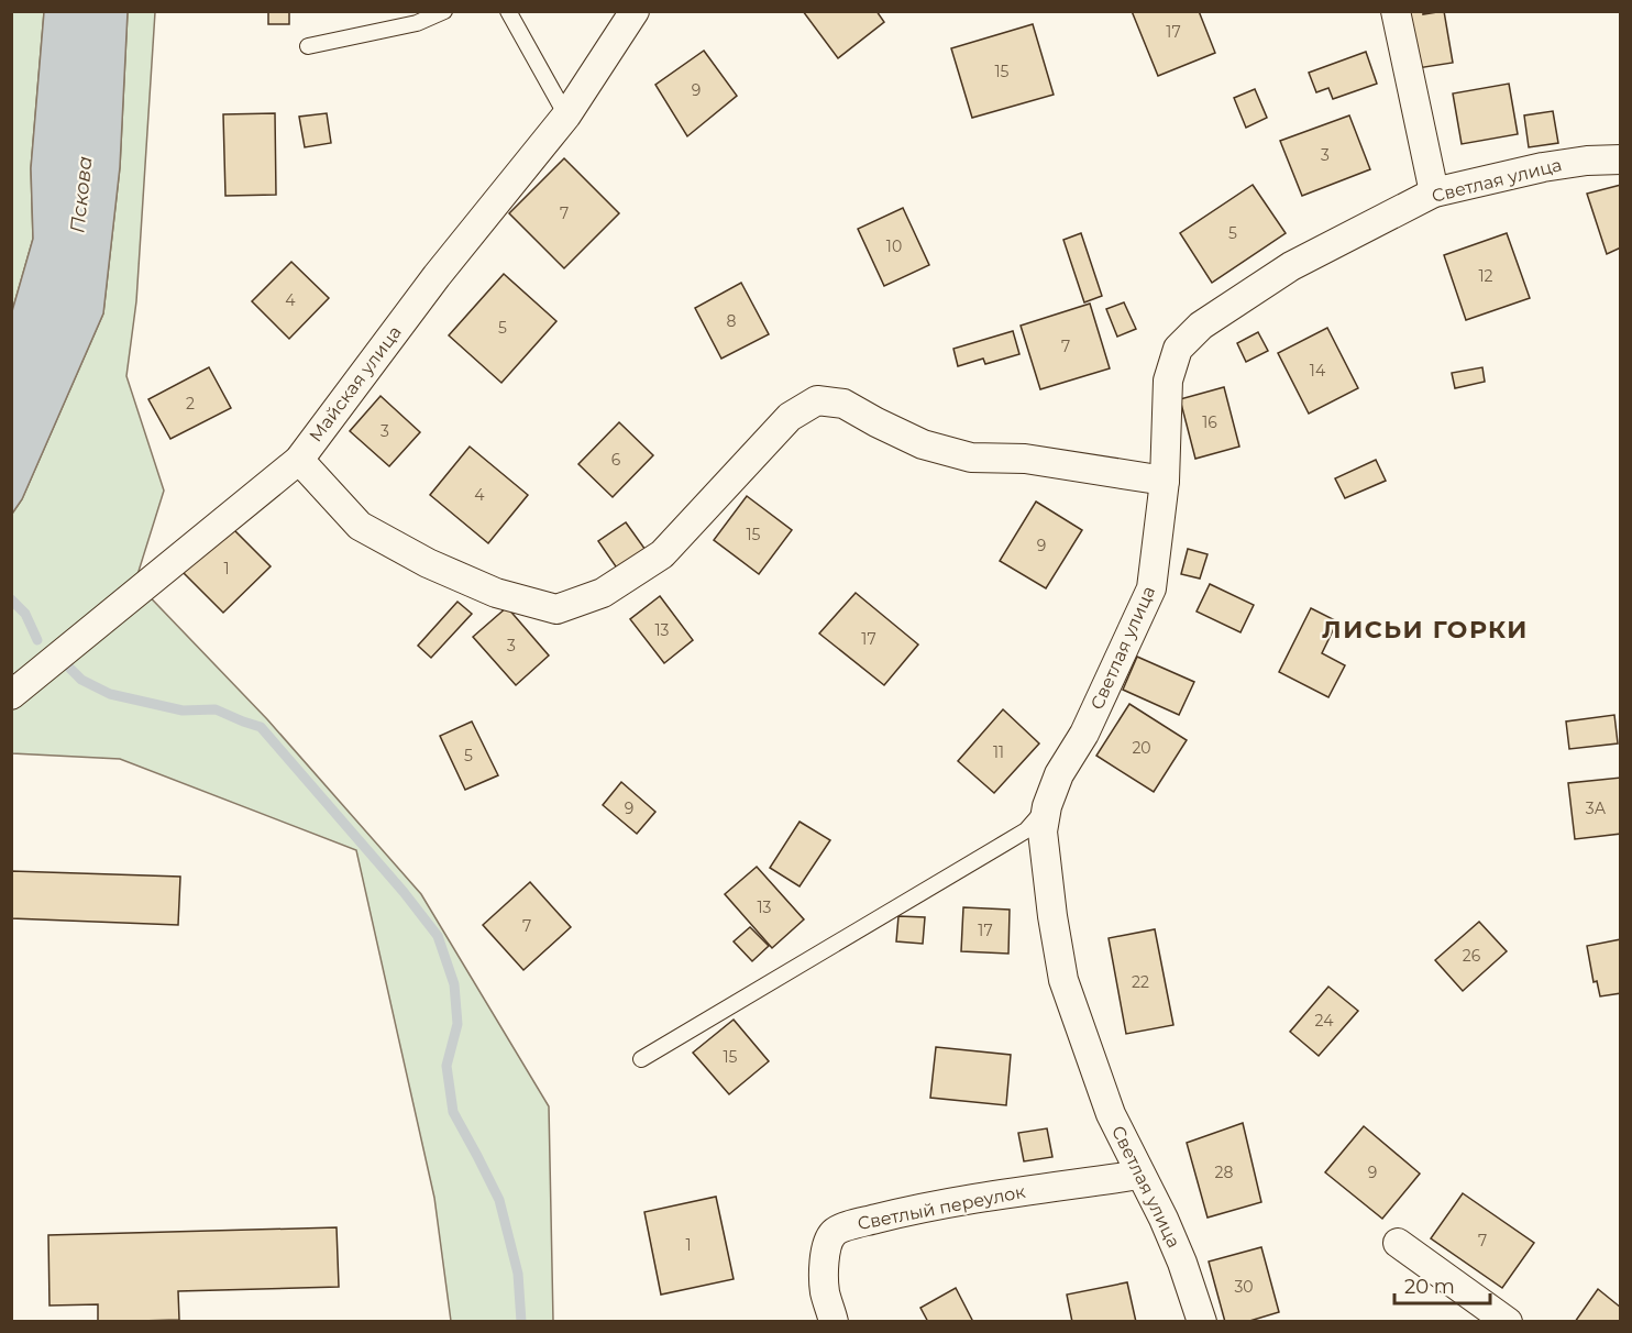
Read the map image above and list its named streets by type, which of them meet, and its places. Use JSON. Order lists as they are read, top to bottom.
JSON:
{
  "streets": {
    "street": ["Светлая улица", "Майская улица", "Светлый переулок"]
  },
  "crossings": [
    ["Светлая улица", "Светлый переулок"]
  ],
  "districts": ["ЛИСЬИ ГОРКИ"],
  "water": ["Пскова"],
  "house_numbers": [
    "17",
    "15",
    "9",
    "3",
    "7",
    "5",
    "10",
    "12",
    "4",
    "8",
    "5",
    "7",
    "14",
    "2",
    "16",
    "3",
    "6",
    "4",
    "15",
    "9",
    "1",
    "13",
    "17",
    "3",
    "20",
    "11",
    "5",
    "9",
    "3А",
    "13",
    "7",
    "17",
    "26",
    "22",
    "24",
    "15",
    "28",
    "9",
    "7",
    "1",
    "30"
  ],
  "scale_bar": "20 m"
}
